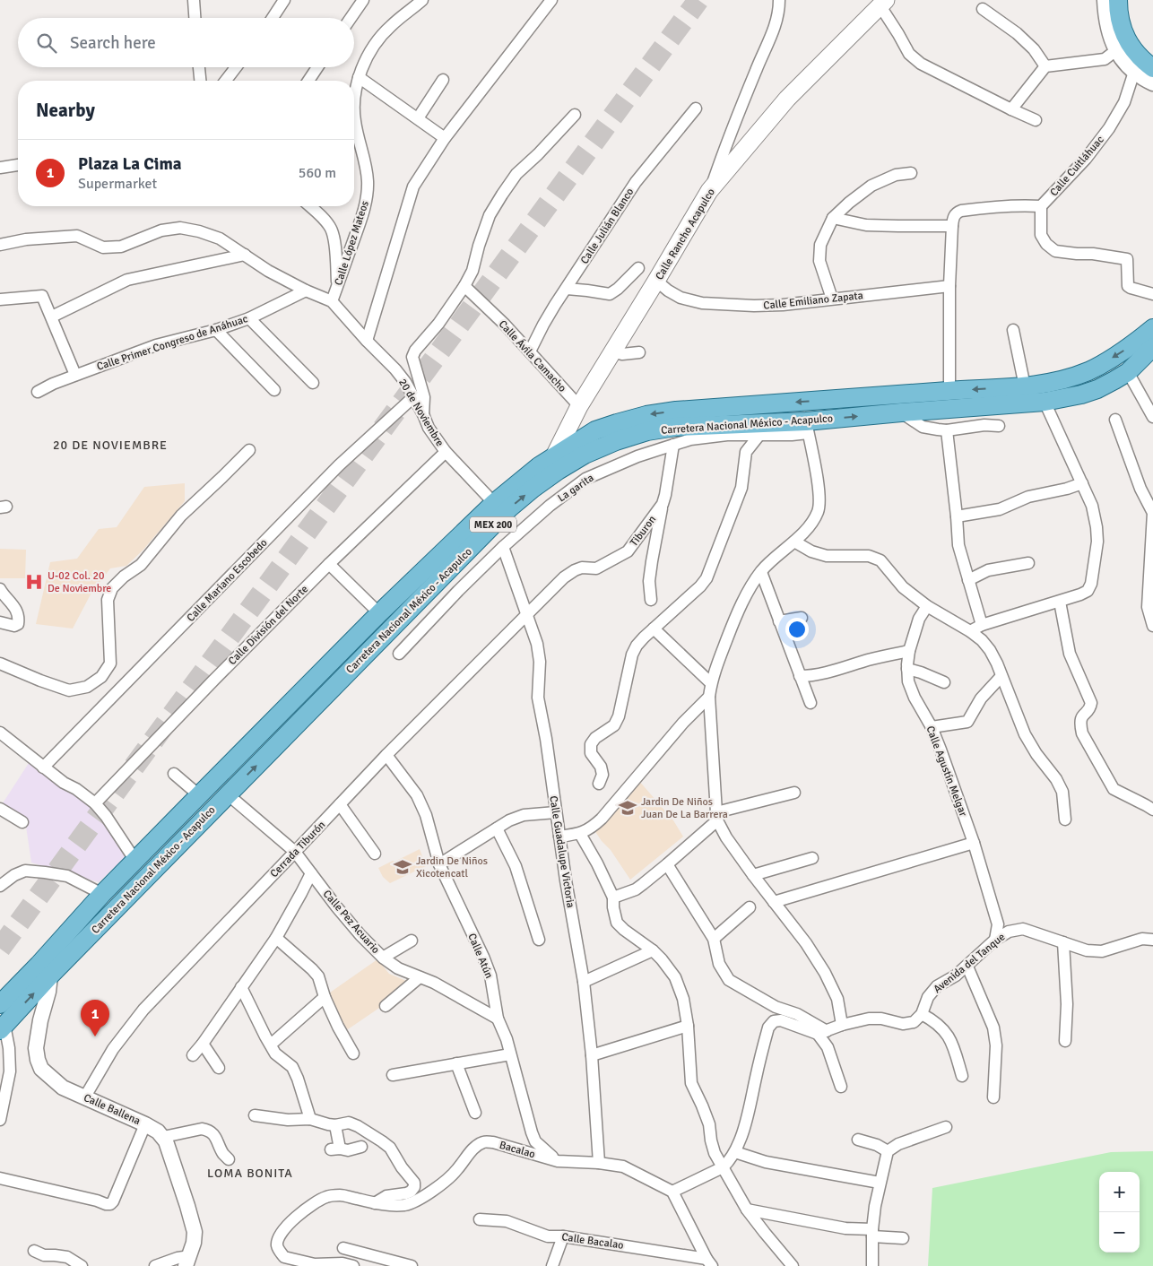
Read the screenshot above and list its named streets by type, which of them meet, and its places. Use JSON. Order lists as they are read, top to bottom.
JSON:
{
  "streets": {
    "main road": [
      "Calle Rancho Acapulco",
      "Calle Ávila Camacho",
      "Carretera Nacional México - Acapulco",
      "MEX 200"
    ],
    "street": [
      "Calle Cuitláhuac",
      "Calle Julián Blanco",
      "Calle López Mateos",
      "Calle Emiliano Zapata",
      "Calle Primer Congreso de Anáhuac",
      "20 de Noviembre",
      "La garita",
      "Tiburon",
      "Calle Mariano Escobedo",
      "Calle División del Norte",
      "Calle Agustín Melgar",
      "Cerrada Tiburón",
      "Calle Guadalupe Victoria",
      "Calle Pez Acuario",
      "Calle Atún",
      "Avenida del Tanque",
      "Calle Ballena",
      "Bacalao",
      "Calle Bacalao"
    ]
  },
  "crossings": [
    ["Calle Julián Blanco", "Calle Ávila Camacho"],
    ["Calle Rancho Acapulco", "Calle Emiliano Zapata"],
    ["Calle Rancho Acapulco", "Calle Ávila Camacho"],
    ["Calle Rancho Acapulco", "Carretera Nacional México - Acapulco"],
    ["Calle López Mateos", "20 de Noviembre"],
    ["Calle Ávila Camacho", "Carretera Nacional México - Acapulco"],
    ["20 de Noviembre", "Carretera Nacional México - Acapulco"],
    ["20 de Noviembre", "Calle Mariano Escobedo"],
    ["20 de Noviembre", "Calle División del Norte"],
    ["Carretera Nacional México - Acapulco", "La garita"],
    ["Carretera Nacional México - Acapulco", "Calle Pez Acuario"],
    ["Carretera Nacional México - Acapulco", "Calle Ballena"],
    ["La garita", "Tiburon"],
    ["La garita", "Calle Guadalupe Victoria"],
    ["Tiburon", "Cerrada Tiburón"],
    ["Tiburon", "Calle Guadalupe Victoria"],
    ["Calle Agustín Melgar", "Avenida del Tanque"],
    ["Cerrada Tiburón", "Calle Guadalupe Victoria"],
    ["Cerrada Tiburón", "Calle Pez Acuario"],
    ["Cerrada Tiburón", "Calle Atún"],
    ["Cerrada Tiburón", "Calle Ballena"],
    ["Calle Guadalupe Victoria", "Bacalao"],
    ["Calle Pez Acuario", "Calle Atún"],
    ["Calle Atún", "Bacalao"]
  ],
  "districts": ["20 DE NOVIEMBRE", "LOMA BONITA"],
  "places": {
    "hospital": ["U-02 Col. 20 De Noviembre"],
    "school or university": ["Jardin De Niños Juan De La Barrera", "Jardin De Niños Xicotencatl"]
  },
  "page": {
    "search": "Search here",
    "heading": "Nearby",
    "list": [
      {
        "mark": "1",
        "name": "Plaza La Cima",
        "note": "Supermarket",
        "value": "560 m"
      }
    ],
    "pins": "1",
    "map_buttons": ["+", "−"]
  }
}
